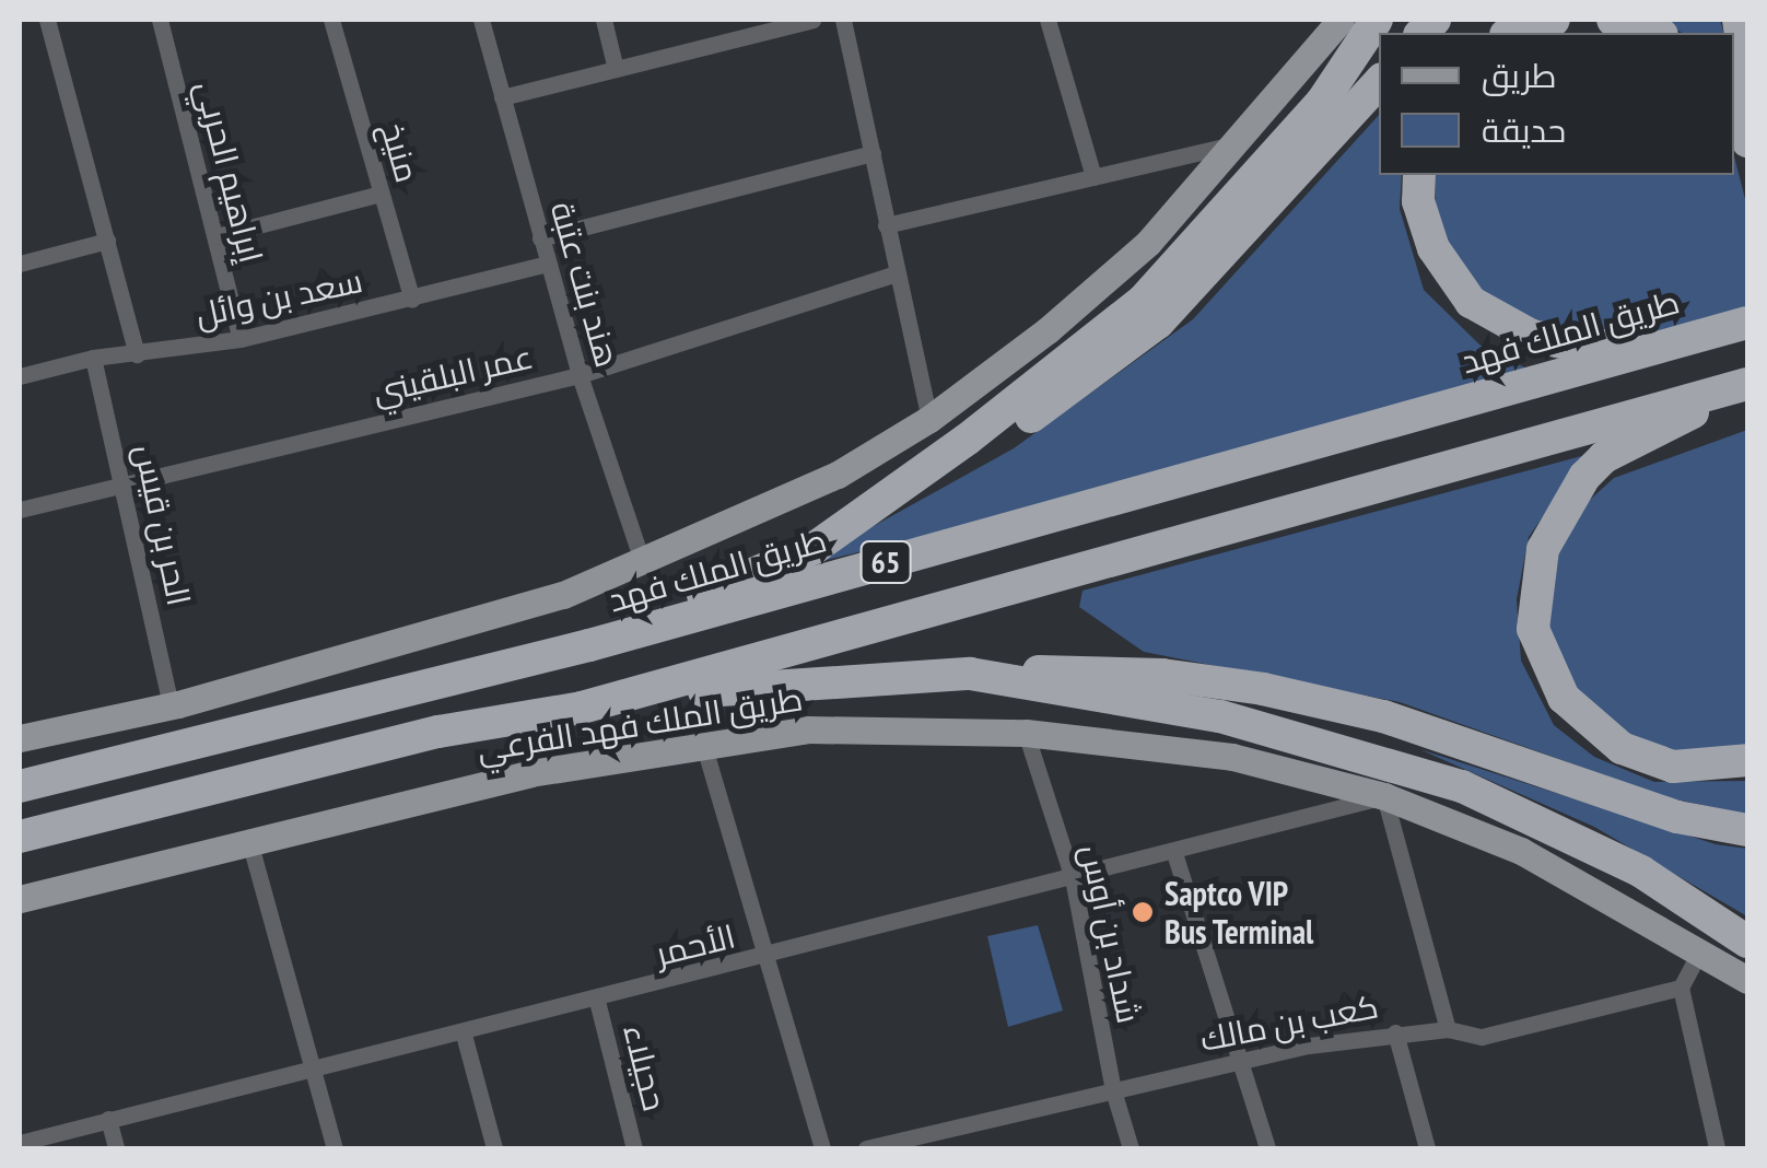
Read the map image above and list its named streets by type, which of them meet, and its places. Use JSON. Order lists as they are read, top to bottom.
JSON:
{
  "streets": {
    "highway": ["طريق الملك فهد", "65"],
    "main road": ["طريق الملك فهد الفرعي"],
    "street": [
      "منيخ",
      "إبراهيم الحربي",
      "هند بنت عتبة",
      "سعد بن وائل",
      "عمر البلقيني",
      "الحر بن قيس",
      "شداد بن أوس",
      "الأحمر",
      "كعب بن مالك",
      "حجيلاء"
    ]
  },
  "crossings": [
    ["منيخ", "سعد بن وائل"],
    ["إبراهيم الحربي", "سعد بن وائل"],
    ["هند بنت عتبة", "سعد بن وائل"],
    ["هند بنت عتبة", "عمر البلقيني"],
    ["سعد بن وائل", "الحر بن قيس"],
    ["عمر البلقيني", "الحر بن قيس"],
    ["طريق الملك فهد الفرعي", "شداد بن أوس"],
    ["طريق الملك فهد الفرعي", "الأحمر"],
    ["شداد بن أوس", "الأحمر"],
    ["شداد بن أوس", "كعب بن مالك"],
    ["الأحمر", "حجيلاء"]
  ],
  "places": ["Saptco VIP Bus Terminal"],
  "legend": ["طريق", "حديقة"]
}
